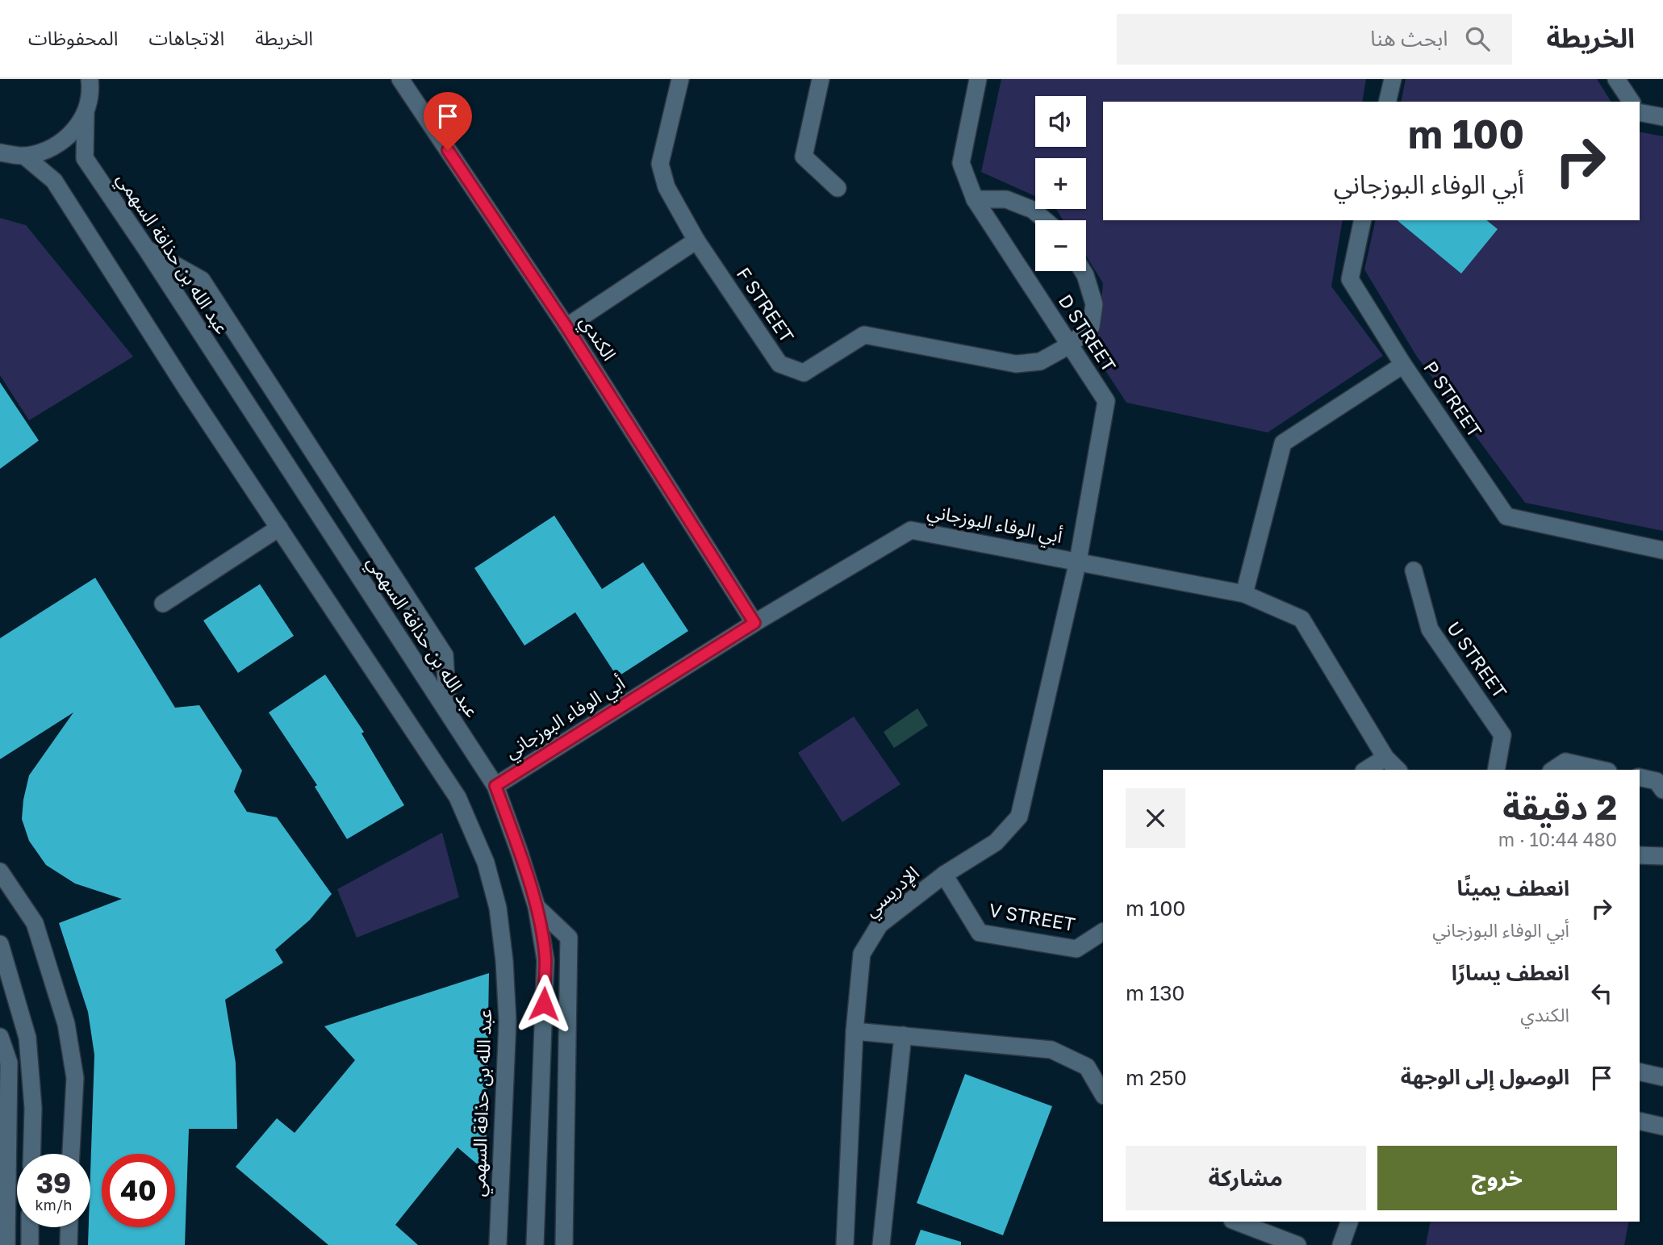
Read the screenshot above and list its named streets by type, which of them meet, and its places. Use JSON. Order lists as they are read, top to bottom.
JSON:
{
  "streets": {
    "street": [
      "عبد الله بن حذافة السهمي",
      "F STREET",
      "D STREET",
      "الكندي",
      "P STREET",
      "أبي الوفاء البوزجاني",
      "U STREET",
      "الإدريسي",
      "V STREET"
    ]
  },
  "crossings": [
    ["عبد الله بن حذافة السهمي", "أبي الوفاء البوزجاني"],
    ["F STREET", "D STREET"],
    ["D STREET", "أبي الوفاء البوزجاني"],
    ["D STREET", "الإدريسي"],
    ["الكندي", "أبي الوفاء البوزجاني"],
    ["P STREET", "أبي الوفاء البوزجاني"],
    ["الإدريسي", "V STREET"]
  ],
  "page": {
    "header": "الخريطة",
    "search": "ابحث هنا",
    "nav": ["الخريطة", "الاتجاهات", "المحفوظات"],
    "map_buttons": ["+", "−"],
    "turn": ["100 m", "أبي الوفاء البوزجاني"],
    "heading": ["2 دقيقة", "480 m · 10:44"],
    "list": [
      {
        "name": "انعطف يمينًا",
        "note": "أبي الوفاء البوزجاني",
        "value": "100 m"
      },
      {
        "name": "انعطف يسارًا",
        "note": "الكندي",
        "value": "130 m"
      },
      {
        "name": "الوصول إلى الوجهة",
        "value": "250 m"
      }
    ],
    "buttons": ["خروج", "مشاركة"],
    "speed": "39 km/h",
    "limit": "40"
  }
}
